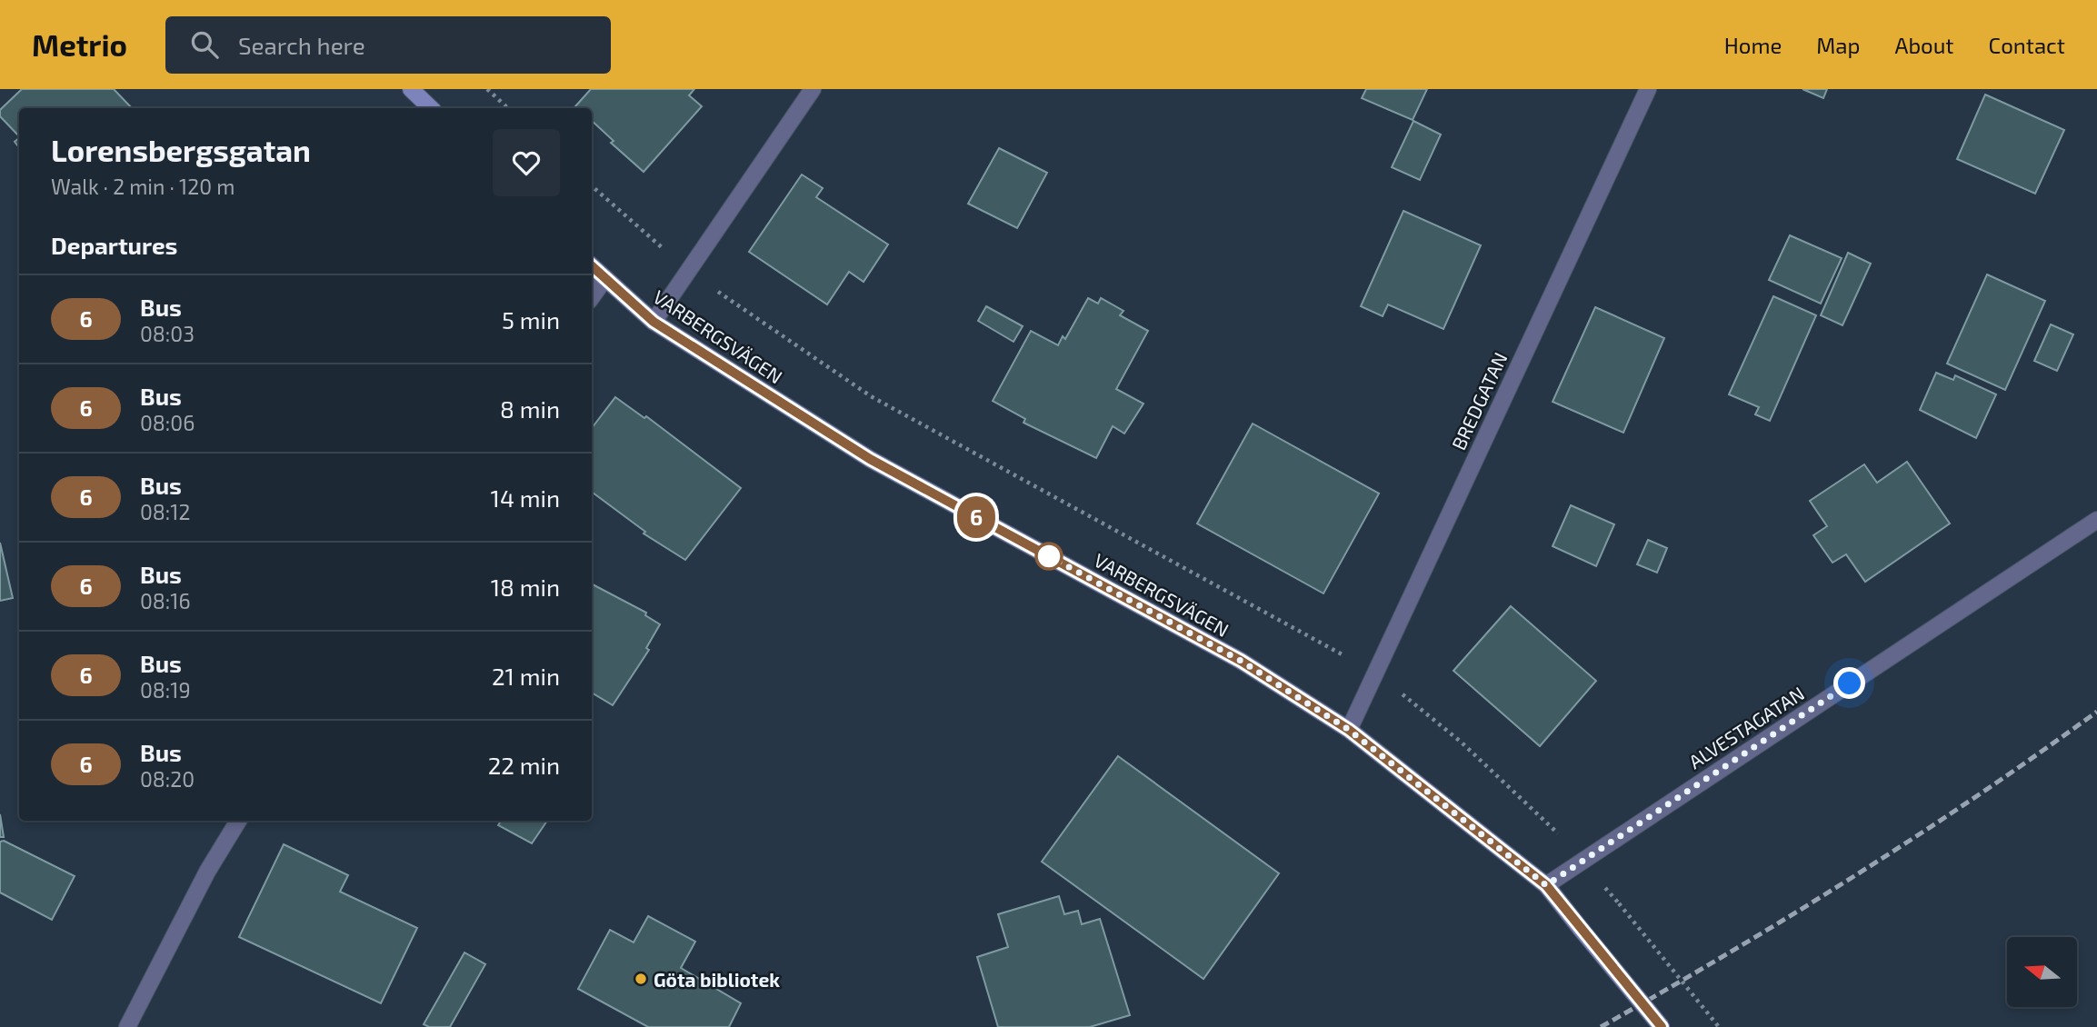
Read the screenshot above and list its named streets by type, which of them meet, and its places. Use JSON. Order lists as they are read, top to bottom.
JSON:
{
  "streets": {
    "main road": ["VARBERGSVÄGEN"],
    "street": ["BREDGATAN", "ALVESTAGATAN"]
  },
  "crossings": [
    ["VARBERGSVÄGEN", "BREDGATAN"],
    ["VARBERGSVÄGEN", "ALVESTAGATAN"]
  ],
  "places": ["Göta bibliotek"],
  "lines": ["bus line 6"],
  "north": "left",
  "page": {
    "header": "Metrio",
    "search": "Search here",
    "nav": [
      "Home",
      "Map",
      "About",
      "Contact"
    ],
    "on_map": "6",
    "heading": [
      ["Lorensbergsgatan", "Walk · 2 min · 120 m"],
      "Departures"
    ],
    "list": [
      {
        "mark": "6",
        "name": "Bus",
        "note": "08:03",
        "value": "5 min"
      },
      {
        "mark": "6",
        "name": "Bus",
        "note": "08:06",
        "value": "8 min"
      },
      {
        "mark": "6",
        "name": "Bus",
        "note": "08:12",
        "value": "14 min"
      },
      {
        "mark": "6",
        "name": "Bus",
        "note": "08:16",
        "value": "18 min"
      },
      {
        "mark": "6",
        "name": "Bus",
        "note": "08:19",
        "value": "21 min"
      },
      {
        "mark": "6",
        "name": "Bus",
        "note": "08:20",
        "value": "22 min"
      }
    ]
  }
}
